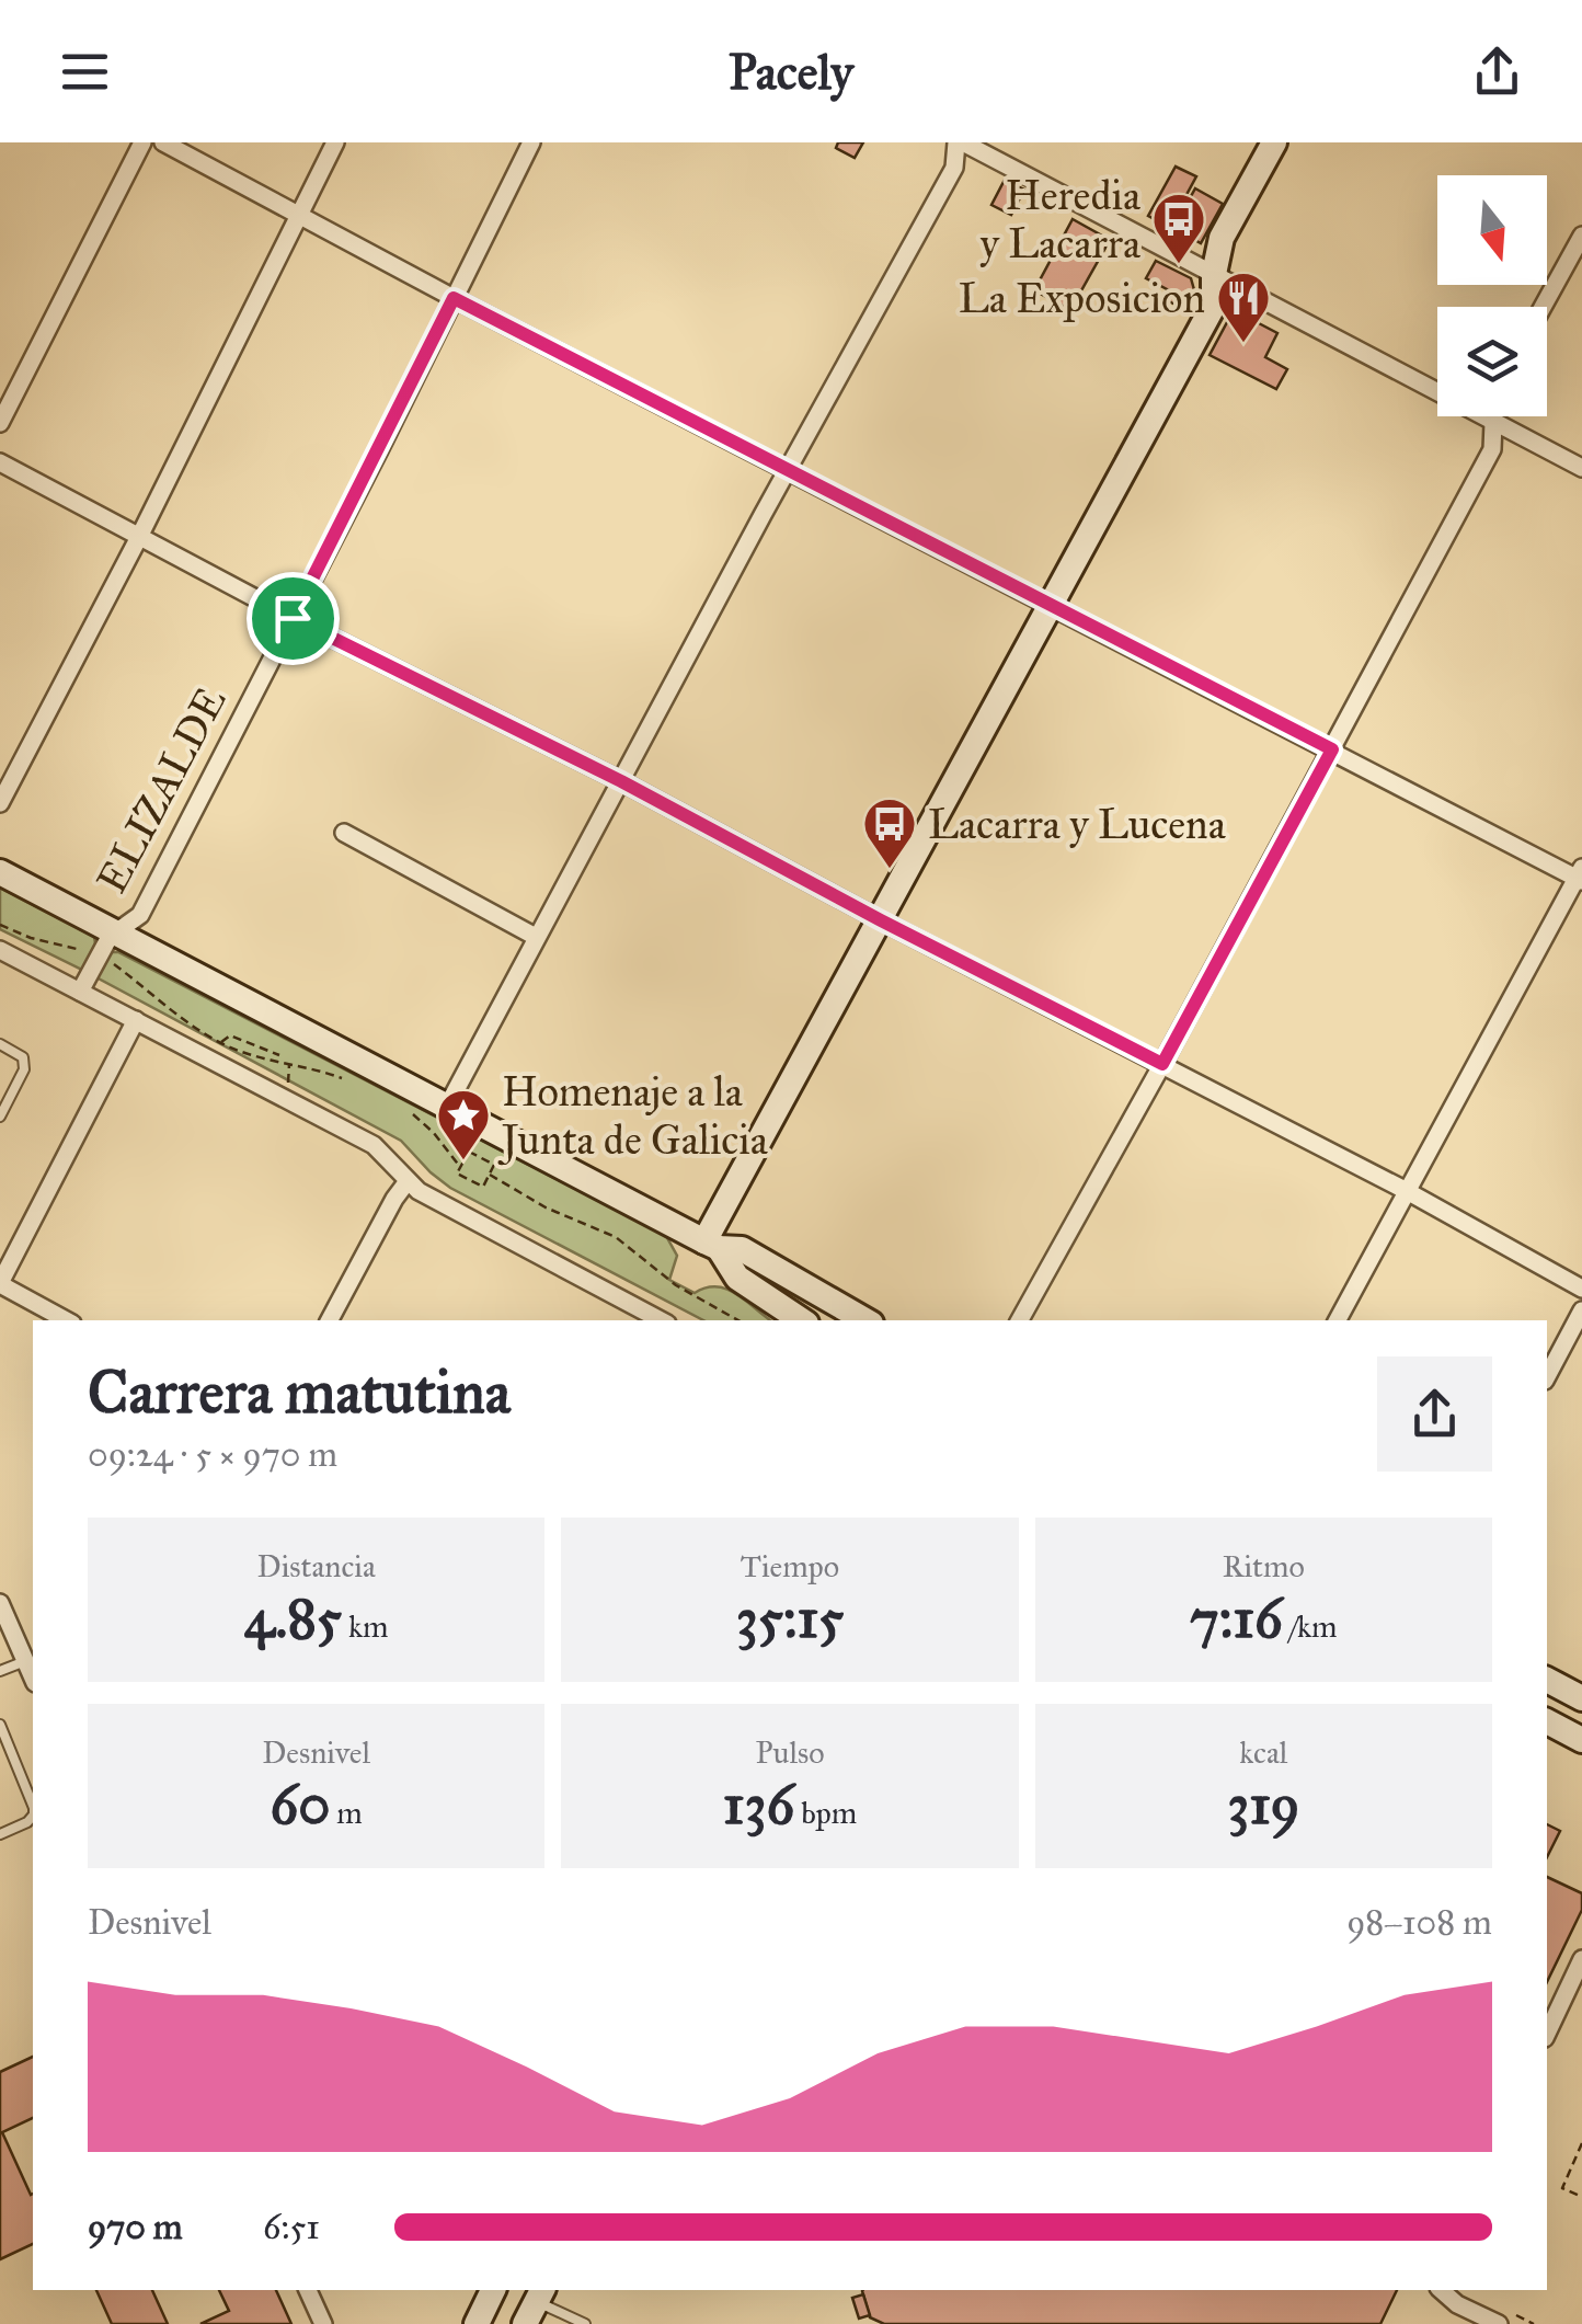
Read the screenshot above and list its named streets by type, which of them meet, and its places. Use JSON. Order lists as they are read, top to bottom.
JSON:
{
  "streets": {
    "street": ["ELIZALDE"]
  },
  "places": {
    "bus stop": ["Heredia y Lacarra", "Lacarra y Lucena"],
    "restaurant": ["La Exposicion"],
    "place": ["Homenaje a la Junta de Galicia"]
  },
  "north": "bottom",
  "page": {
    "header": "Pacely",
    "heading": ["Carrera matutina", "09:24 · 5 × 970 m"],
    "stats": [
      ["Distancia", "4.85 km"],
      ["Tiempo", "35:15"],
      ["Ritmo", "7:16 /km"],
      ["Desnivel", "60 m"],
      ["Pulso", "136 bpm"],
      ["kcal", "319"]
    ],
    "chart": ["Desnivel", "98–108 m"],
    "list": [
      {
        "name": "970 m",
        "note": "6:51"
      }
    ]
  }
}
